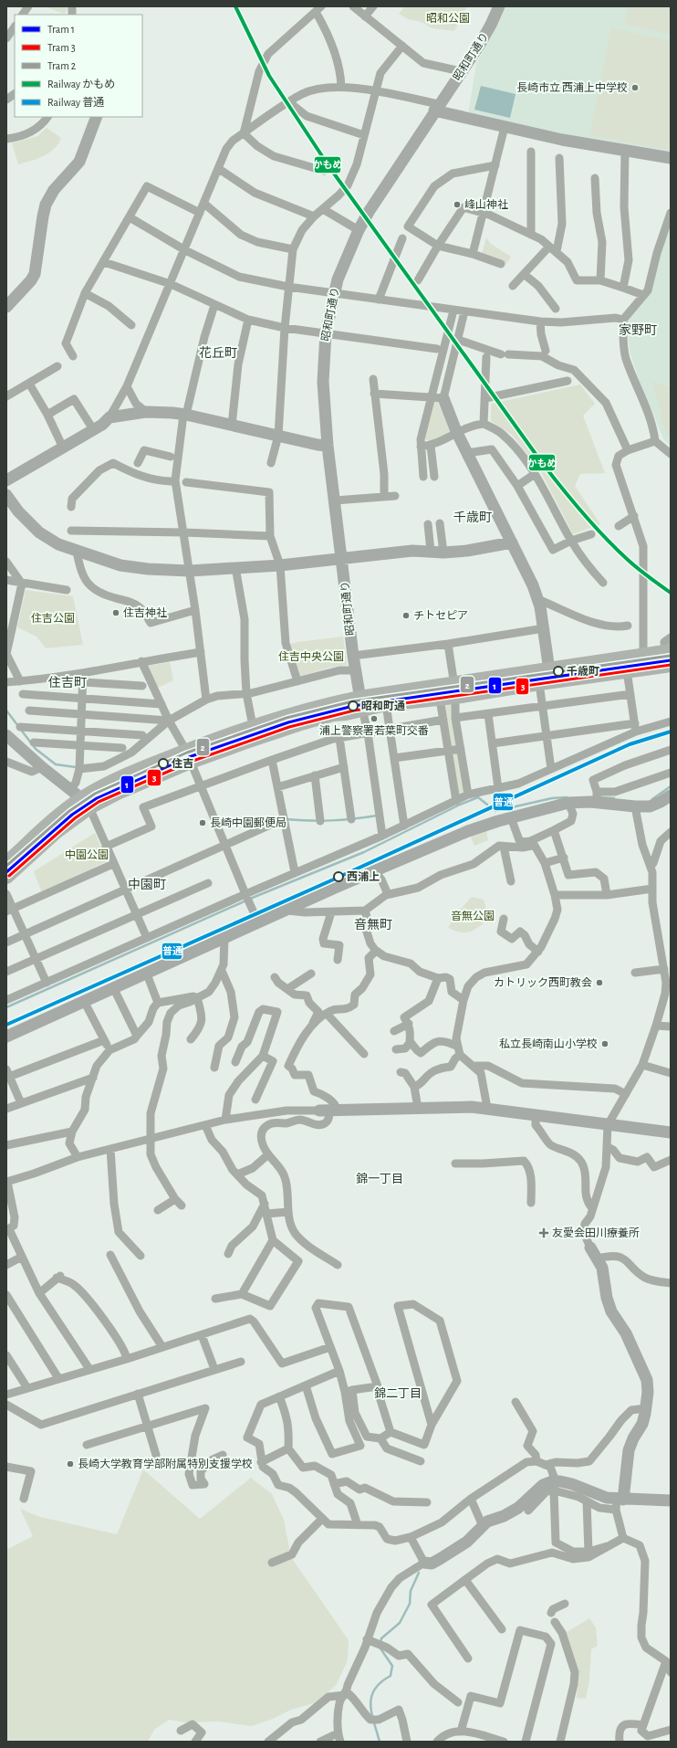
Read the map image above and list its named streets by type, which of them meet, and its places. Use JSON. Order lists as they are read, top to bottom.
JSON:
{
  "streets": {
    "street": ["昭和町通り"]
  },
  "districts": [
    "家野町",
    "花丘町",
    "千歳町",
    "住吉町",
    "中園町",
    "音無町",
    "錦一丁目",
    "錦二丁目"
  ],
  "parks": [
    "昭和公園",
    "住吉公園",
    "住吉中央公園",
    "中園公園",
    "音無公園"
  ],
  "places": {
    "other": [
      "長崎市立 西浦上中学校",
      "峰山神社",
      "住吉神社",
      "チトセピア",
      "千歳町",
      "昭和町通",
      "浦上警察署若葉町交番",
      "住吉",
      "長崎中園郵便局",
      "西浦上",
      "カトリック西町教会",
      "私立長崎南山小学校",
      "長崎大学教育学部附属特別支援学校"
    ],
    "health": ["友愛会田川療養所"]
  },
  "lines": [
    "rail line かもめ",
    "tram line 2",
    "tram line 1",
    "tram line 3",
    "rail line 普通"
  ],
  "legend": [
    "Tram 1",
    "Tram 3",
    "Tram 2",
    "Railway かもめ",
    "Railway 普通"
  ]
}
